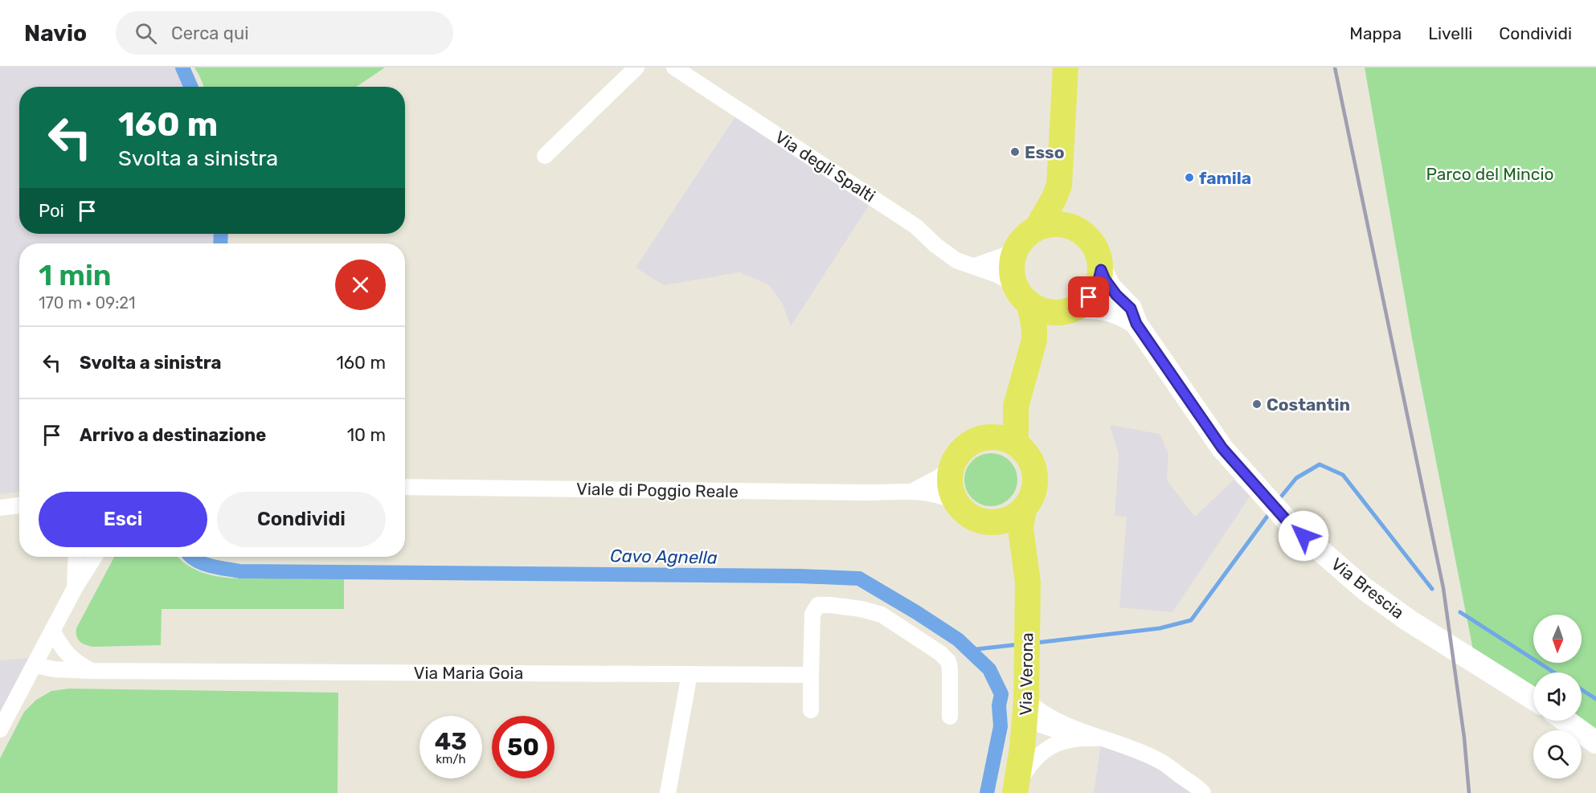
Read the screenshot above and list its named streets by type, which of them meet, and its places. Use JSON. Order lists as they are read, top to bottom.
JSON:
{
  "streets": {
    "main road": ["Via Brescia", "Via Verona"],
    "street": ["Via degli Spalti", "Viale di Poggio Reale", "Via Maria Goia"]
  },
  "crossings": [
    ["Via degli Spalti", "Via Brescia"],
    ["Viale di Poggio Reale", "Via Verona"]
  ],
  "water": ["Cavo Agnella"],
  "parks": ["Parco del Mincio"],
  "places": ["Esso", "famila", "Costantin"],
  "north": "bottom",
  "page": {
    "header": "Navio",
    "search": "Cerca qui",
    "nav": ["Mappa", "Livelli", "Condividi"],
    "turn": ["160 m", "Svolta a sinistra"],
    "then": "Poi",
    "heading": ["1 min", "170 m · 09:21"],
    "list": [
      {
        "name": "Svolta a sinistra",
        "value": "160 m"
      },
      {
        "name": "Arrivo a destinazione",
        "value": "10 m"
      }
    ],
    "buttons": ["Esci", "Condividi"],
    "speed": "43 km/h",
    "limit": "50"
  }
}
